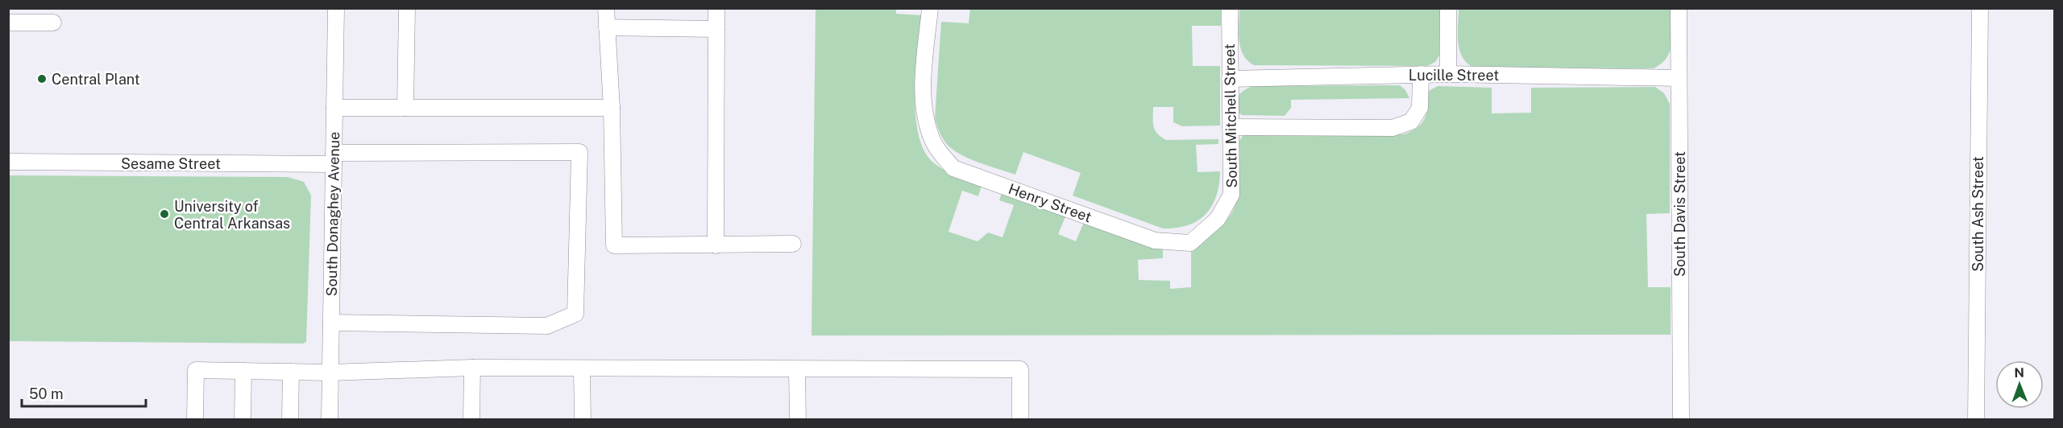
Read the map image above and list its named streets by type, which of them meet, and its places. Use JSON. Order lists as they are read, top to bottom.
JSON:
{
  "streets": {
    "street": [
      "Lucille Street",
      "South Mitchell Street",
      "Sesame Street",
      "Henry Street",
      "South Donaghey Avenue",
      "South Davis Street",
      "South Ash Street"
    ]
  },
  "crossings": [
    ["Lucille Street", "South Mitchell Street"],
    ["Lucille Street", "South Davis Street"],
    ["South Mitchell Street", "Henry Street"],
    ["Sesame Street", "South Donaghey Avenue"]
  ],
  "places": ["Central Plant", "University of Central Arkansas"],
  "scale_bar": "50 m",
  "north": "top"
}
